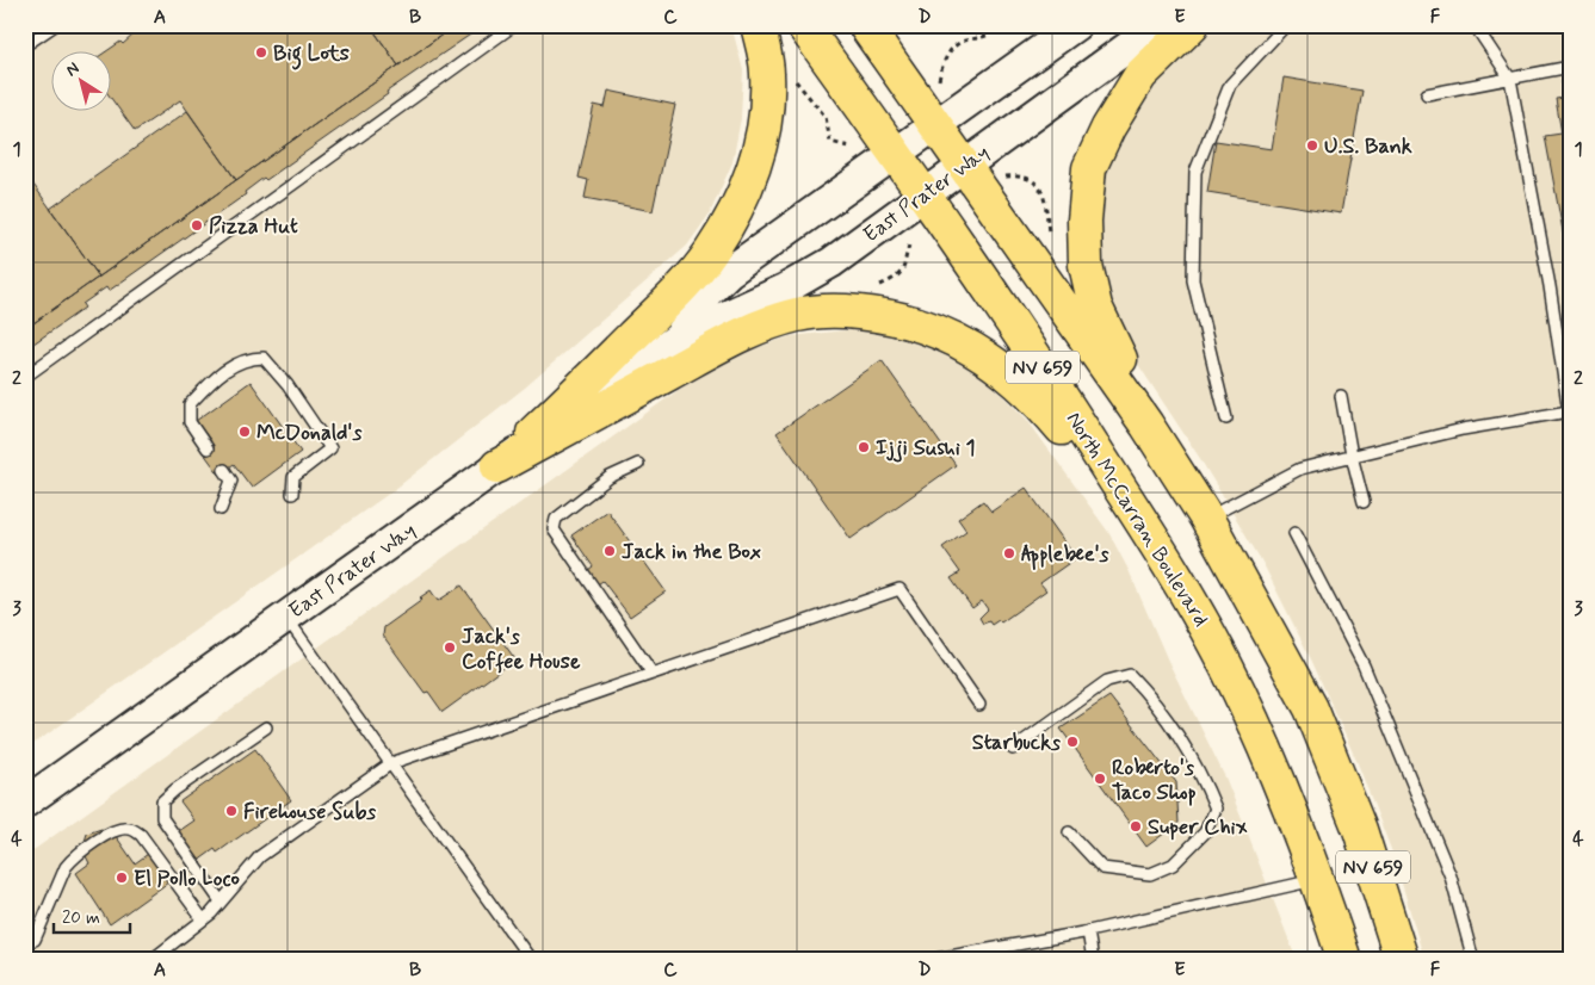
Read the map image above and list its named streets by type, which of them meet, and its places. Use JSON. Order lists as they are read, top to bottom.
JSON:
{
  "streets": {
    "main road": ["East Prater Way", "NV 659", "North McCarran Boulevard"]
  },
  "crossings": [
    ["East Prater Way", "NV 659"],
    ["East Prater Way", "North McCarran Boulevard"]
  ],
  "places": [
    "Big Lots",
    "U.S. Bank",
    "Pizza Hut",
    "McDonald's",
    "Ijji Sushi 1",
    "Jack in the Box",
    "Applebee's",
    "Jack's Coffee House",
    "Starbucks",
    "Roberto's Taco Shop",
    "Firehouse Subs",
    "Super Chix",
    "El Pollo Loco"
  ],
  "scale_bar": "20 m",
  "north": "top left",
  "grid": {
    "columns": [
      "A",
      "B",
      "C",
      "D",
      "E",
      "F"
    ],
    "rows": [
      "1",
      "2",
      "3",
      "4"
    ]
  }
}
